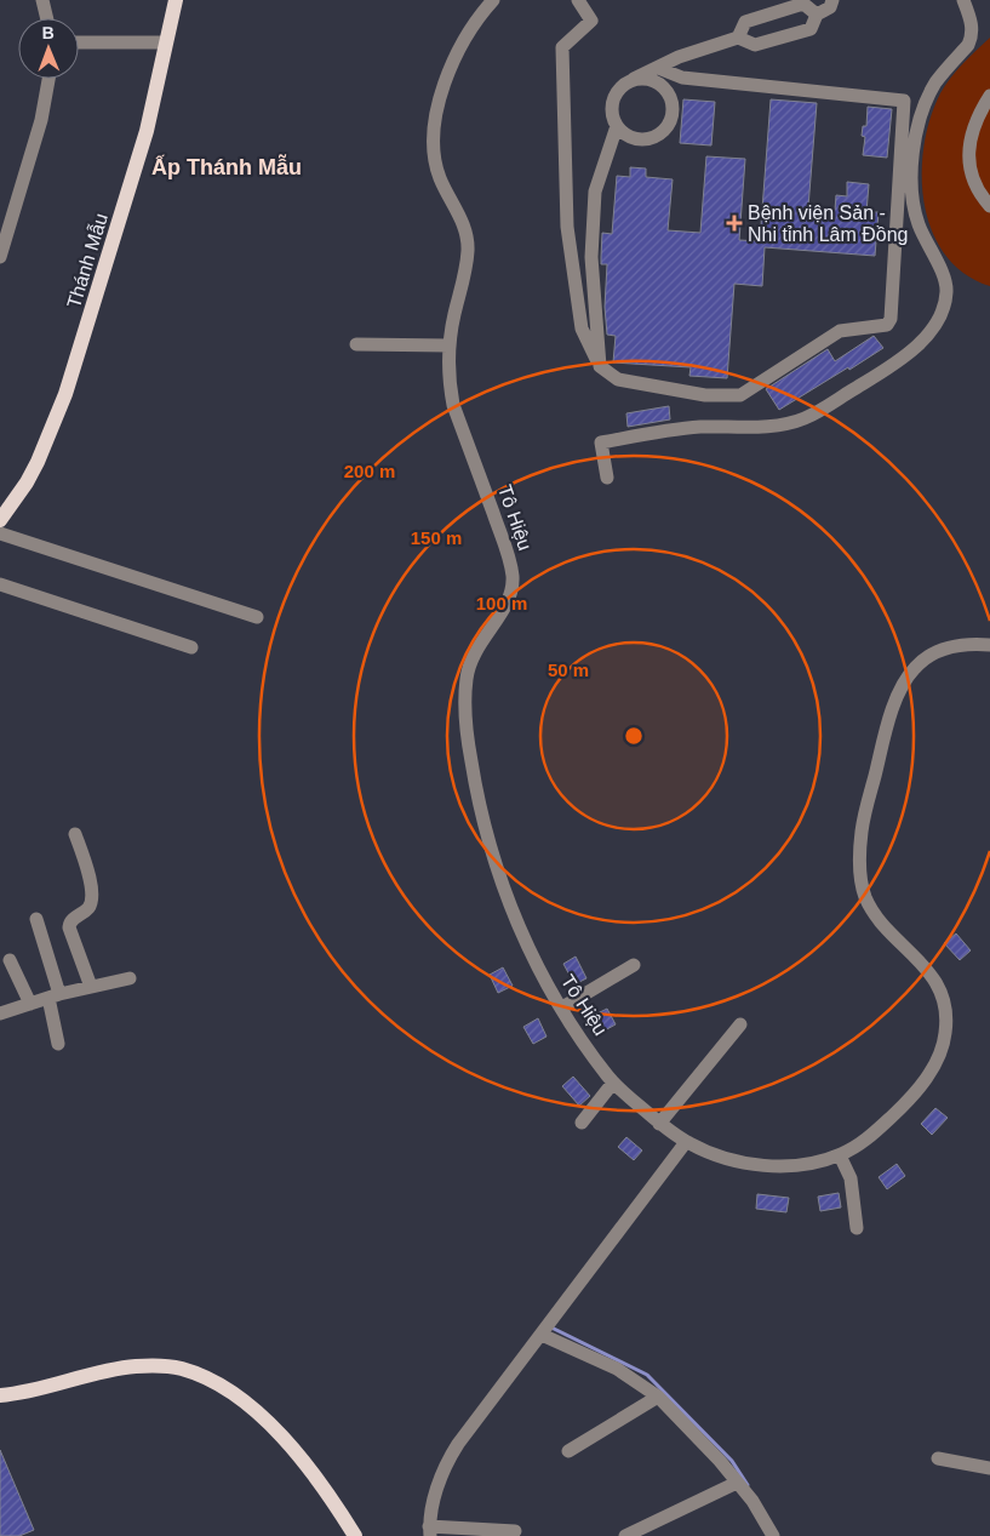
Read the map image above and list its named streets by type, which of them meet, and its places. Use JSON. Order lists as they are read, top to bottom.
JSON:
{
  "streets": {
    "main road": ["Thánh Mẫu"],
    "street": ["Tô Hiệu"]
  },
  "districts": ["Ấp Thánh Mẫu"],
  "places": {
    "health": ["Bệnh viện Sản - Nhi tỉnh Lâm Đồng"]
  },
  "north": "top",
  "rings": [
    "200 m",
    "150 m",
    "100 m",
    "50 m"
  ]
}
